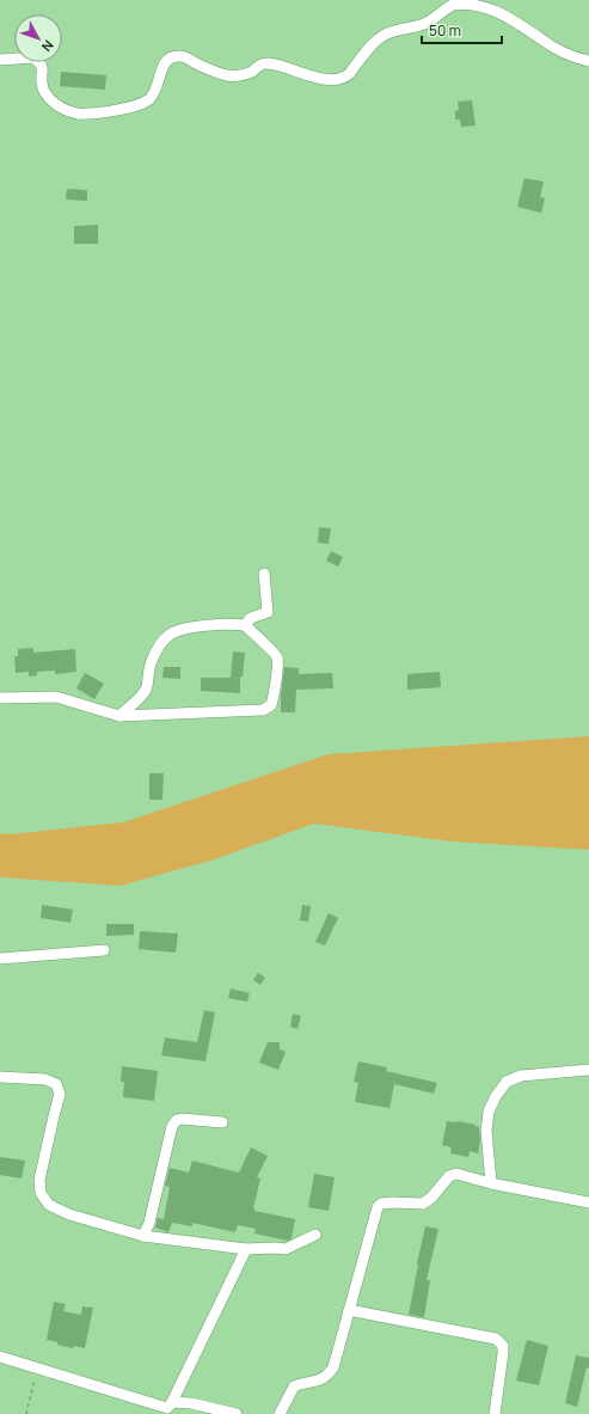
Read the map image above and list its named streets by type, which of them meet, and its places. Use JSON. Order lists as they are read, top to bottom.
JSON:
{
  "scale_bar": "50 m",
  "north": "bottom right"
}
